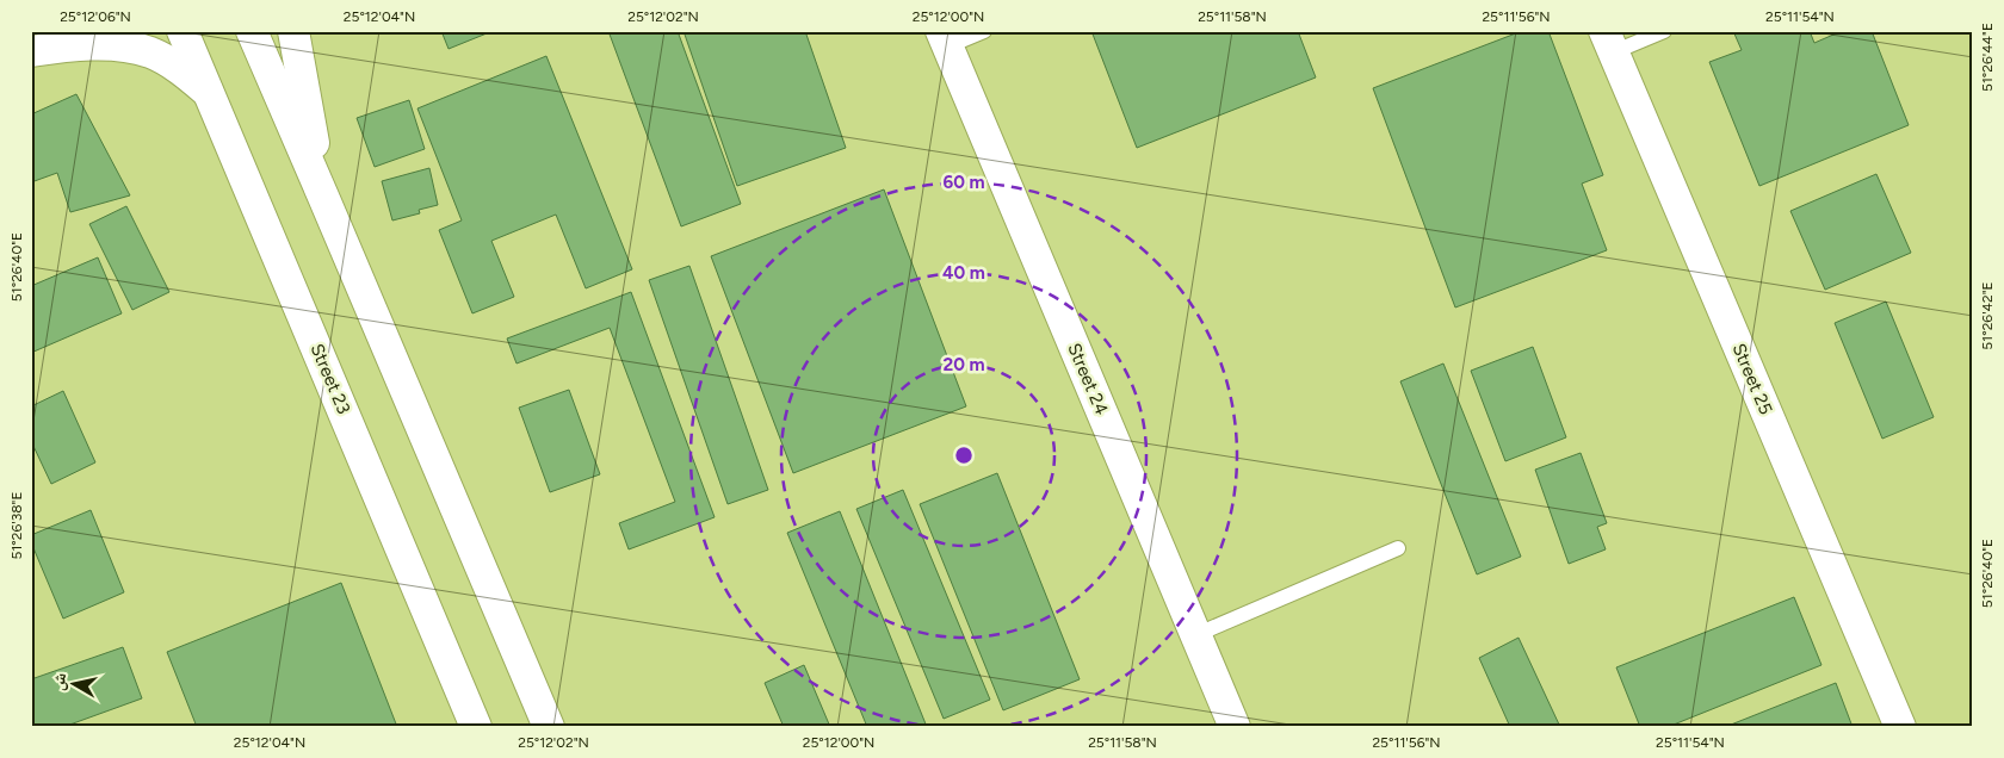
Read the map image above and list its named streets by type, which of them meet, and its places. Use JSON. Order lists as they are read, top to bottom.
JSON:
{
  "streets": {
    "street": ["Street 23", "Street 24", "Street 25"]
  },
  "north": "left",
  "coordinates": [
    "25°12'06\"N",
    "25°12'04\"N",
    "25°12'02\"N",
    "25°12'00\"N",
    "25°11'58\"N",
    "25°11'56\"N",
    "25°11'54\"N",
    "51°26'44\"E",
    "51°26'40\"E",
    "51°26'42\"E",
    "51°26'38\"E"
  ],
  "rings": ["60 m", "40 m", "20 m"]
}
